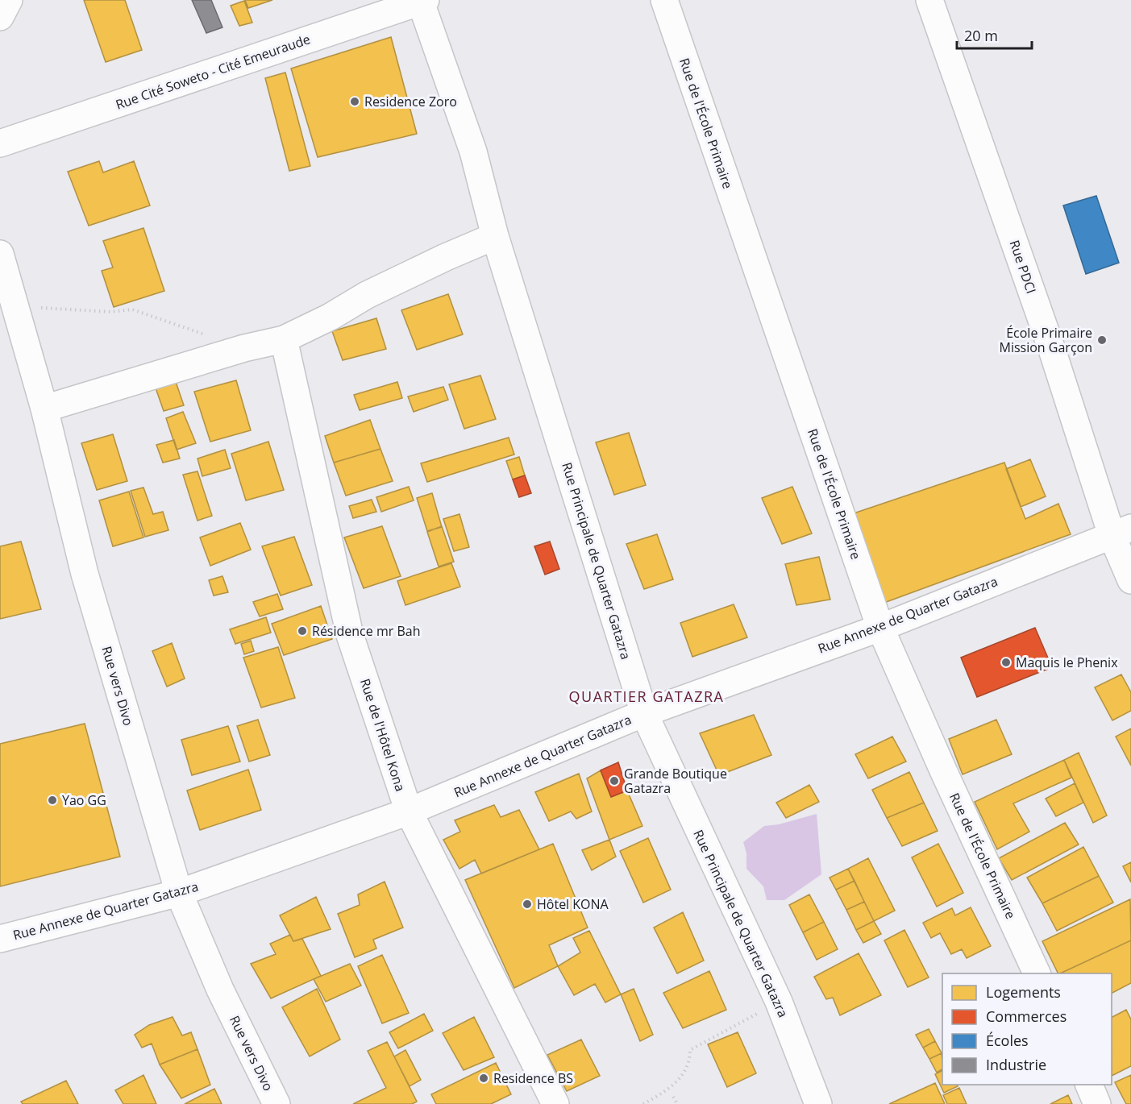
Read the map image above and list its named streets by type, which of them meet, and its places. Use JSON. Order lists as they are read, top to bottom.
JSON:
{
  "streets": {
    "street": [
      "Rue Cité Soweto - Cité Emeuraude",
      "Rue de l'École Primaire",
      "Rue PDCI",
      "Rue Principale de Quarter Gatazra",
      "Rue Annexe de Quarter Gatazra",
      "Rue vers Divo",
      "Rue de l'Hôtel Kona"
    ]
  },
  "crossings": [
    ["Rue Cité Soweto - Cité Emeuraude", "Rue Principale de Quarter Gatazra"],
    ["Rue de l'École Primaire", "Rue Annexe de Quarter Gatazra"],
    ["Rue PDCI", "Rue Annexe de Quarter Gatazra"],
    ["Rue Principale de Quarter Gatazra", "Rue Annexe de Quarter Gatazra"],
    ["Rue Annexe de Quarter Gatazra", "Rue vers Divo"],
    ["Rue Annexe de Quarter Gatazra", "Rue de l'Hôtel Kona"]
  ],
  "districts": ["QUARTIER GATAZRA"],
  "places": [
    "Residence Zoro",
    "École Primaire Mission Garçon",
    "Résidence mr Bah",
    "Maquis le Phenix",
    "Grande Boutique Gatazra",
    "Yao GG",
    "Hôtel KONA",
    "Residence BS"
  ],
  "legend": [
    "Logements",
    "Commerces",
    "Écoles",
    "Industrie"
  ],
  "scale_bar": "20 m"
}
